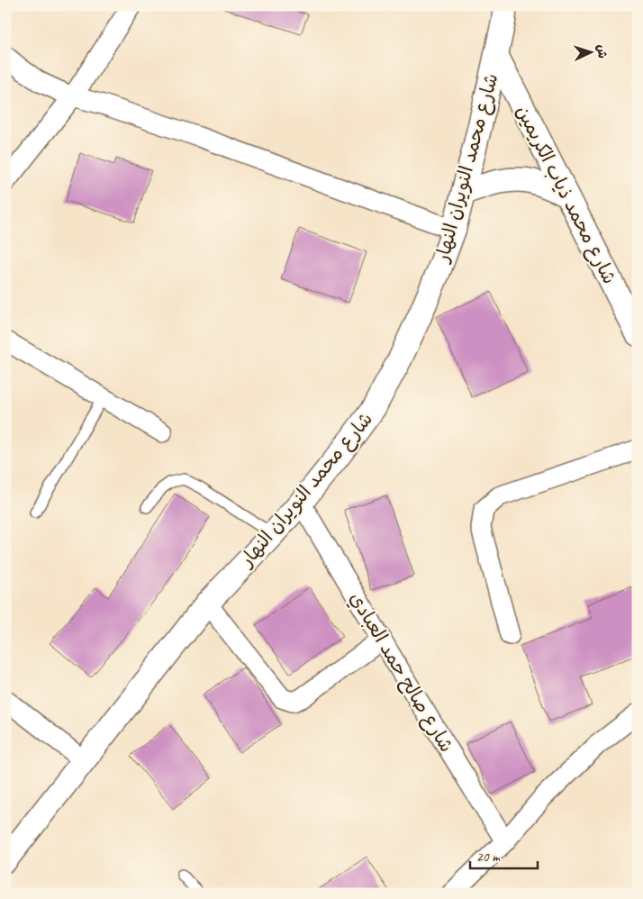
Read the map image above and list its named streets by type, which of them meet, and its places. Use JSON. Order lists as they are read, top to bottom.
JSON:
{
  "streets": {
    "street": ["شارع محمد النويران النهار", "شارع محمد ذياب الكريمين", "شارع صالح حمد العبادي"]
  },
  "crossings": [
    ["شارع محمد النويران النهار", "شارع محمد ذياب الكريمين"],
    ["شارع محمد النويران النهار", "شارع صالح حمد العبادي"]
  ],
  "scale_bar": "20 m",
  "north": "right"
}
